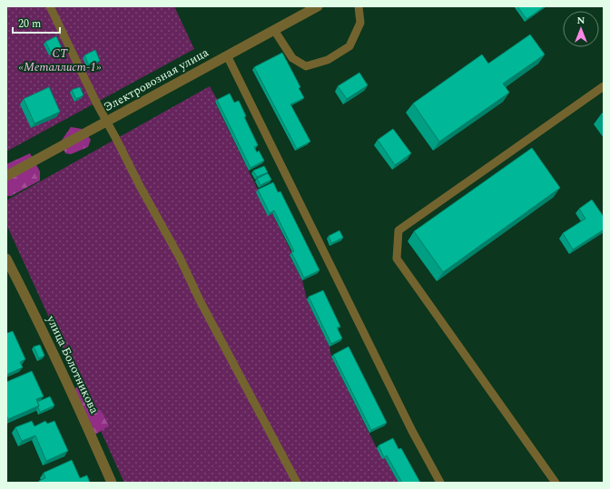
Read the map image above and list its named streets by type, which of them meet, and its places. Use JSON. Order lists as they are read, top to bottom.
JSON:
{
  "streets": {
    "street": ["Электровозная улица", "улица Болотникова"]
  },
  "parks": ["СТ «Металлист-1»"],
  "scale_bar": "20 m",
  "north": "top"
}
